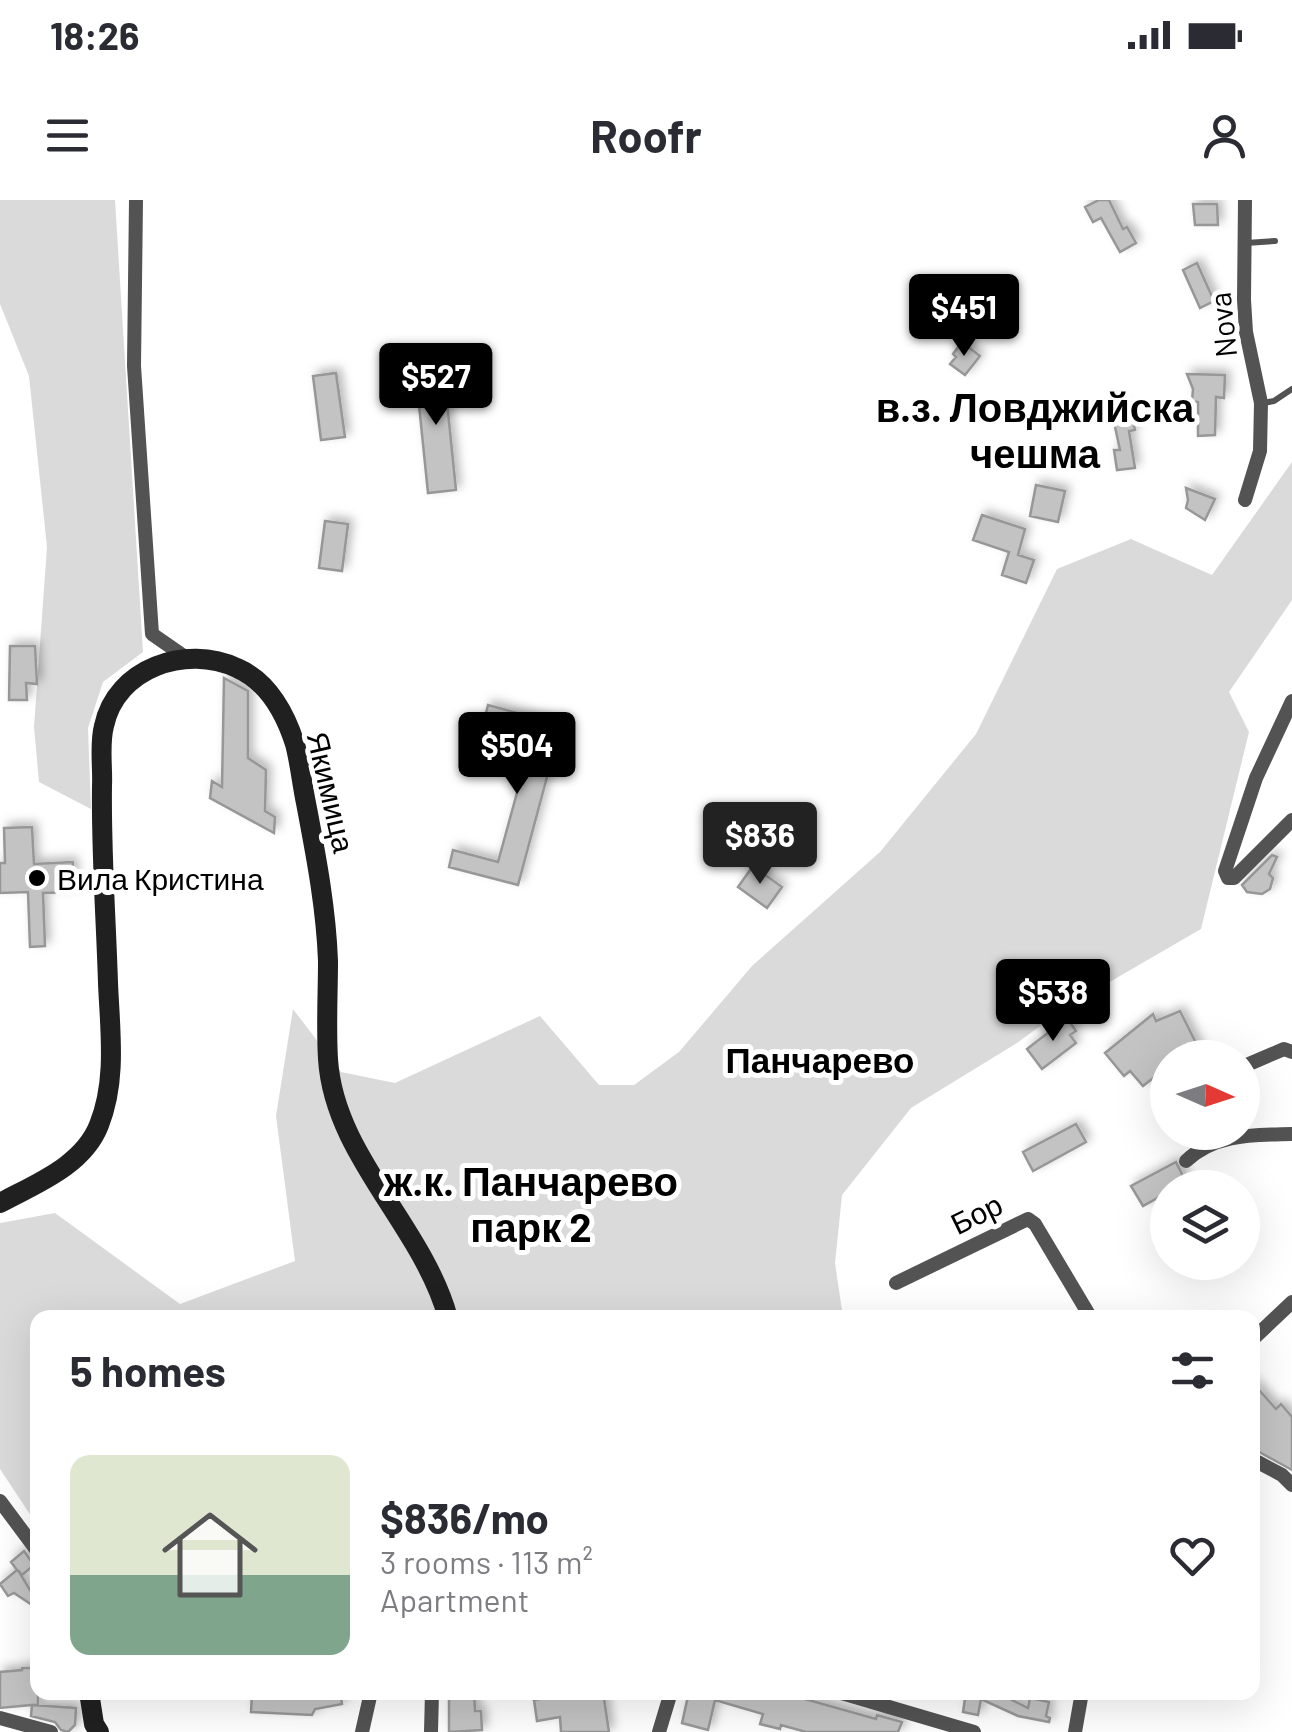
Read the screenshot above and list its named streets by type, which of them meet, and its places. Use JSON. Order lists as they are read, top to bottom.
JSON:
{
  "streets": {
    "street": ["Nova", "Якимица", "Бор"]
  },
  "districts": ["в.з. Ловджийска чешма", "Панчарево", "ж.к. Панчарево парк 2"],
  "places": ["Вила Кристина"],
  "north": "right",
  "page": {
    "status": "18:26",
    "header": "Roofr",
    "price": [
      "$451",
      "$527",
      "$504",
      "$836",
      "$538"
    ],
    "heading": "5 homes",
    "list": [
      {
        "name": "$836/mo",
        "note": "3 rooms · 113 m² · Apartment"
      }
    ]
  }
}
